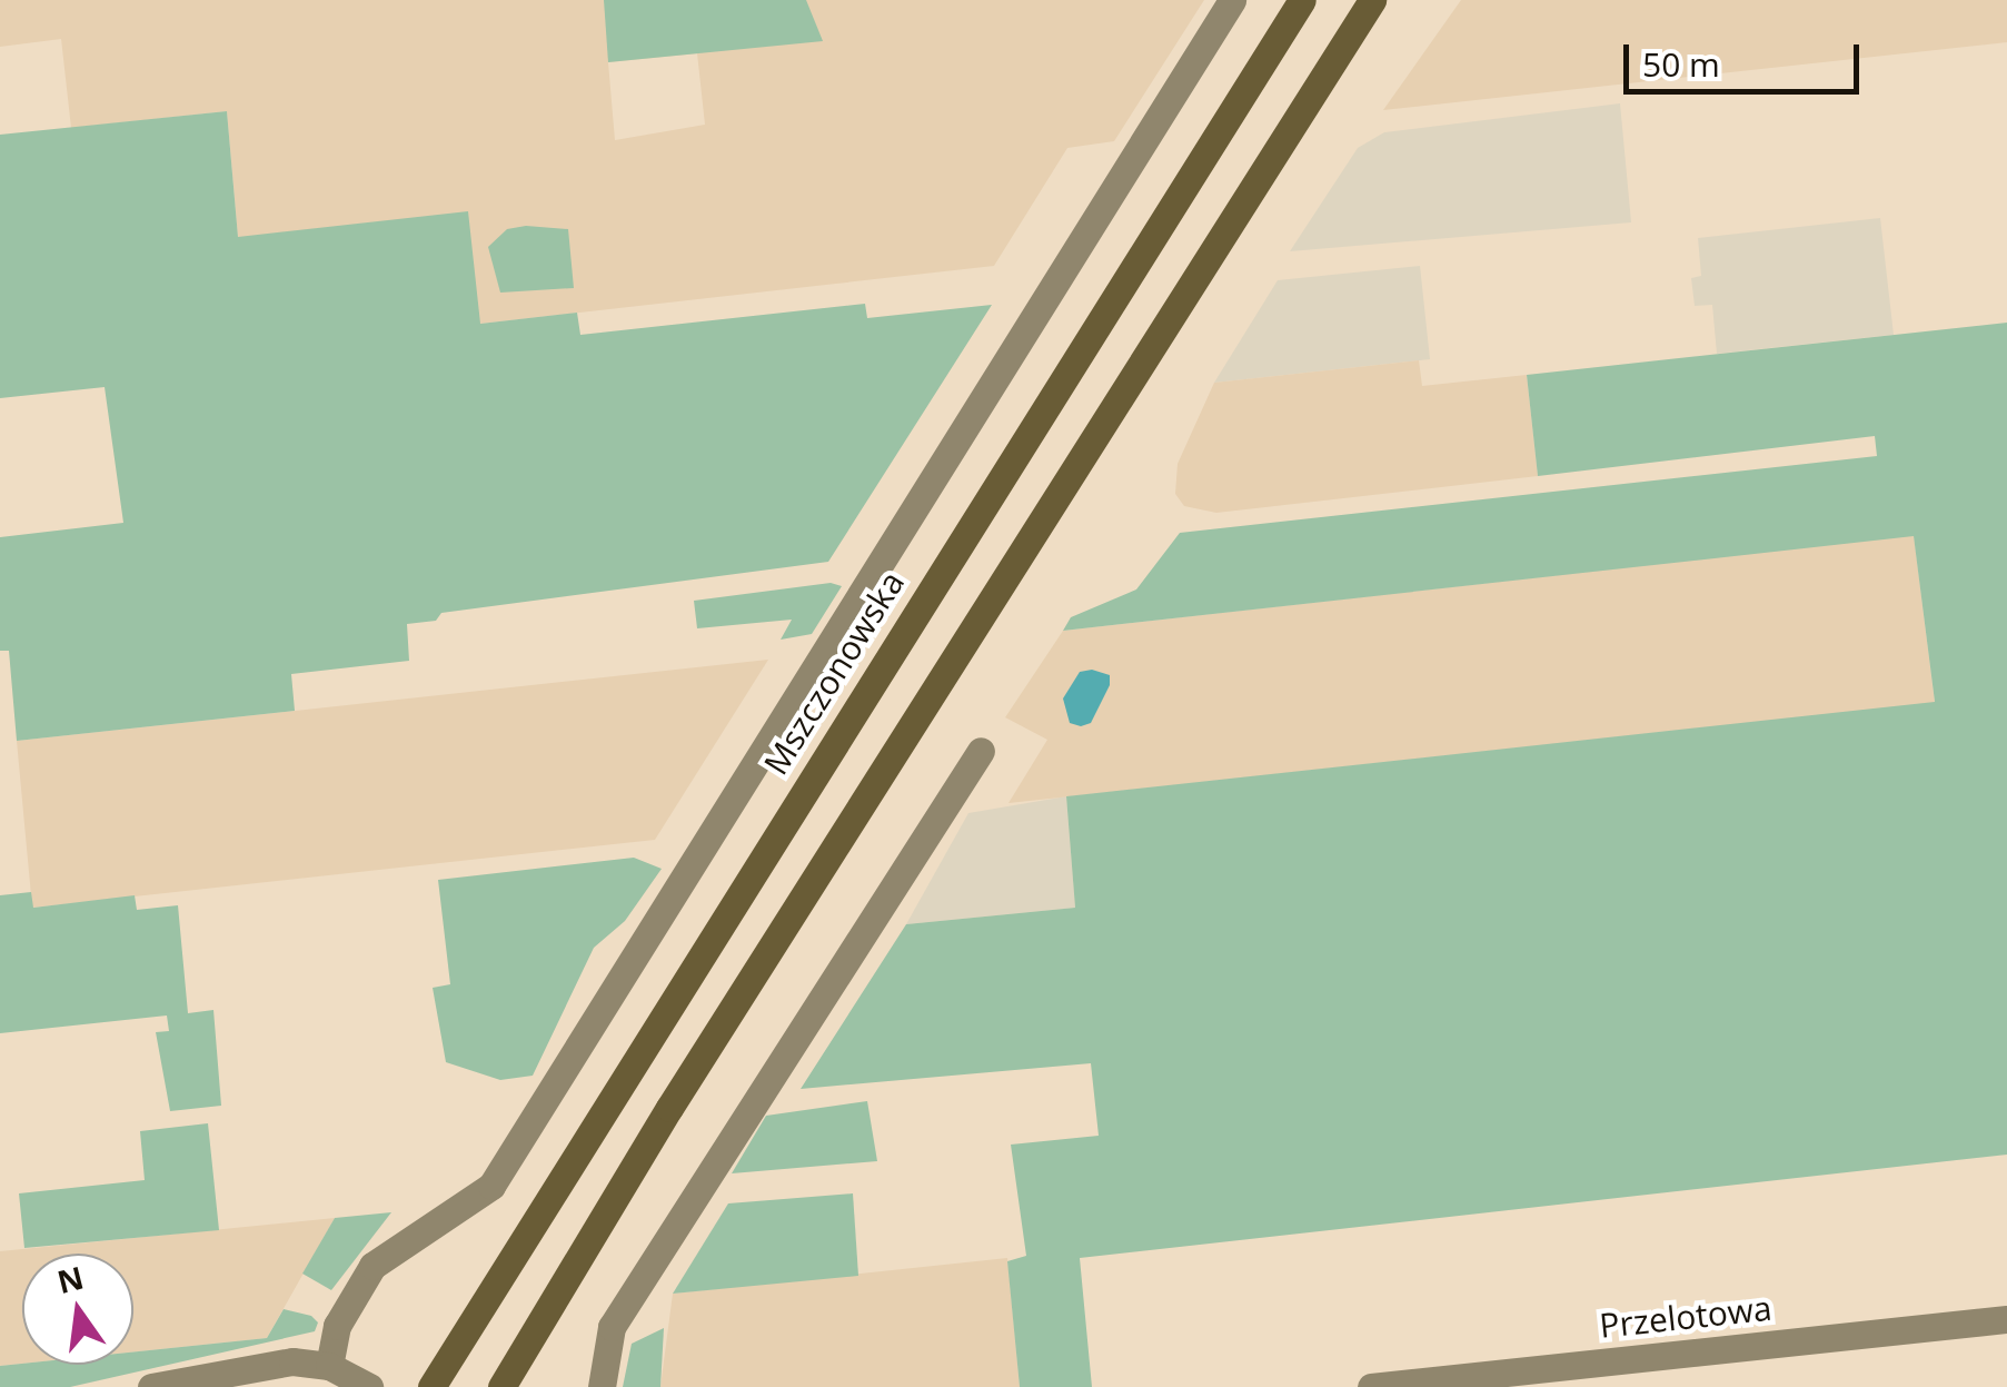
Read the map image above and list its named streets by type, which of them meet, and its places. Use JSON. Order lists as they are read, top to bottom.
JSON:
{
  "streets": {
    "main road": ["Mszczonowska"],
    "street": ["Przelotowa"]
  },
  "scale_bar": "50 m",
  "north": "top"
}
